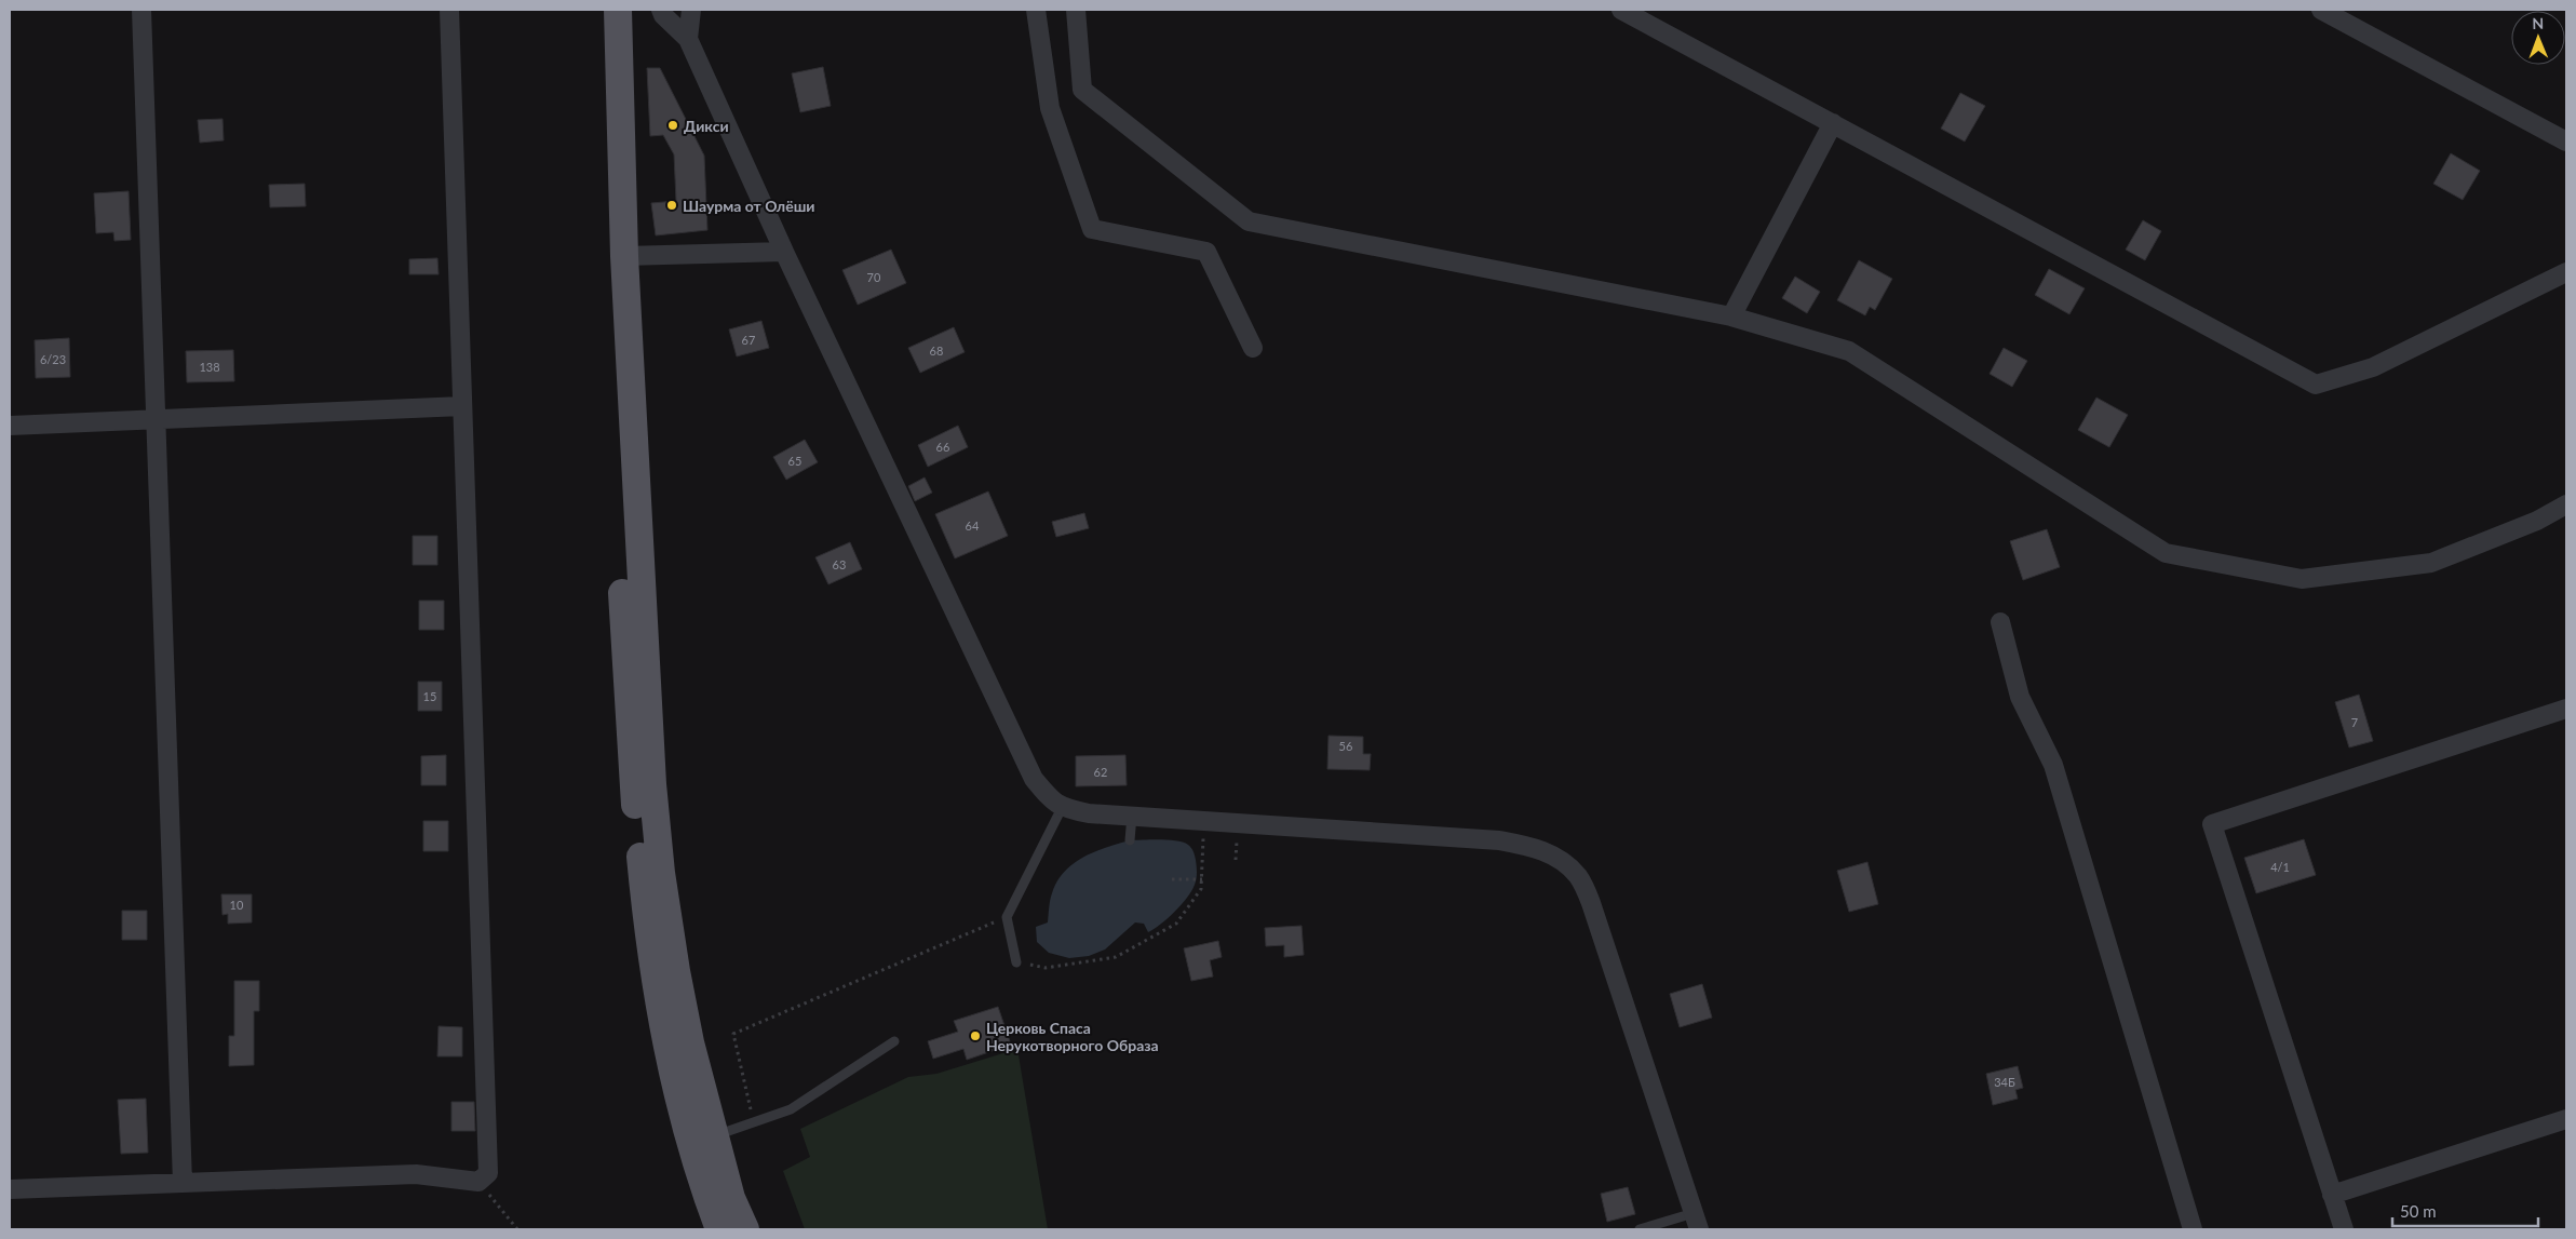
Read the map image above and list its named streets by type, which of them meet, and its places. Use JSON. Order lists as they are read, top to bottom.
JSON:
{
  "places": ["Дикси", "Шаурма от Олёши", "Церковь Спаса Нерукотворного Образа"],
  "house_numbers": [
    "70",
    "67",
    "68",
    "6/23",
    "138",
    "66",
    "65",
    "64",
    "63",
    "15",
    "7",
    "56",
    "62",
    "4/1",
    "10",
    "34Б"
  ],
  "scale_bar": "50 m",
  "north": "top"
}
